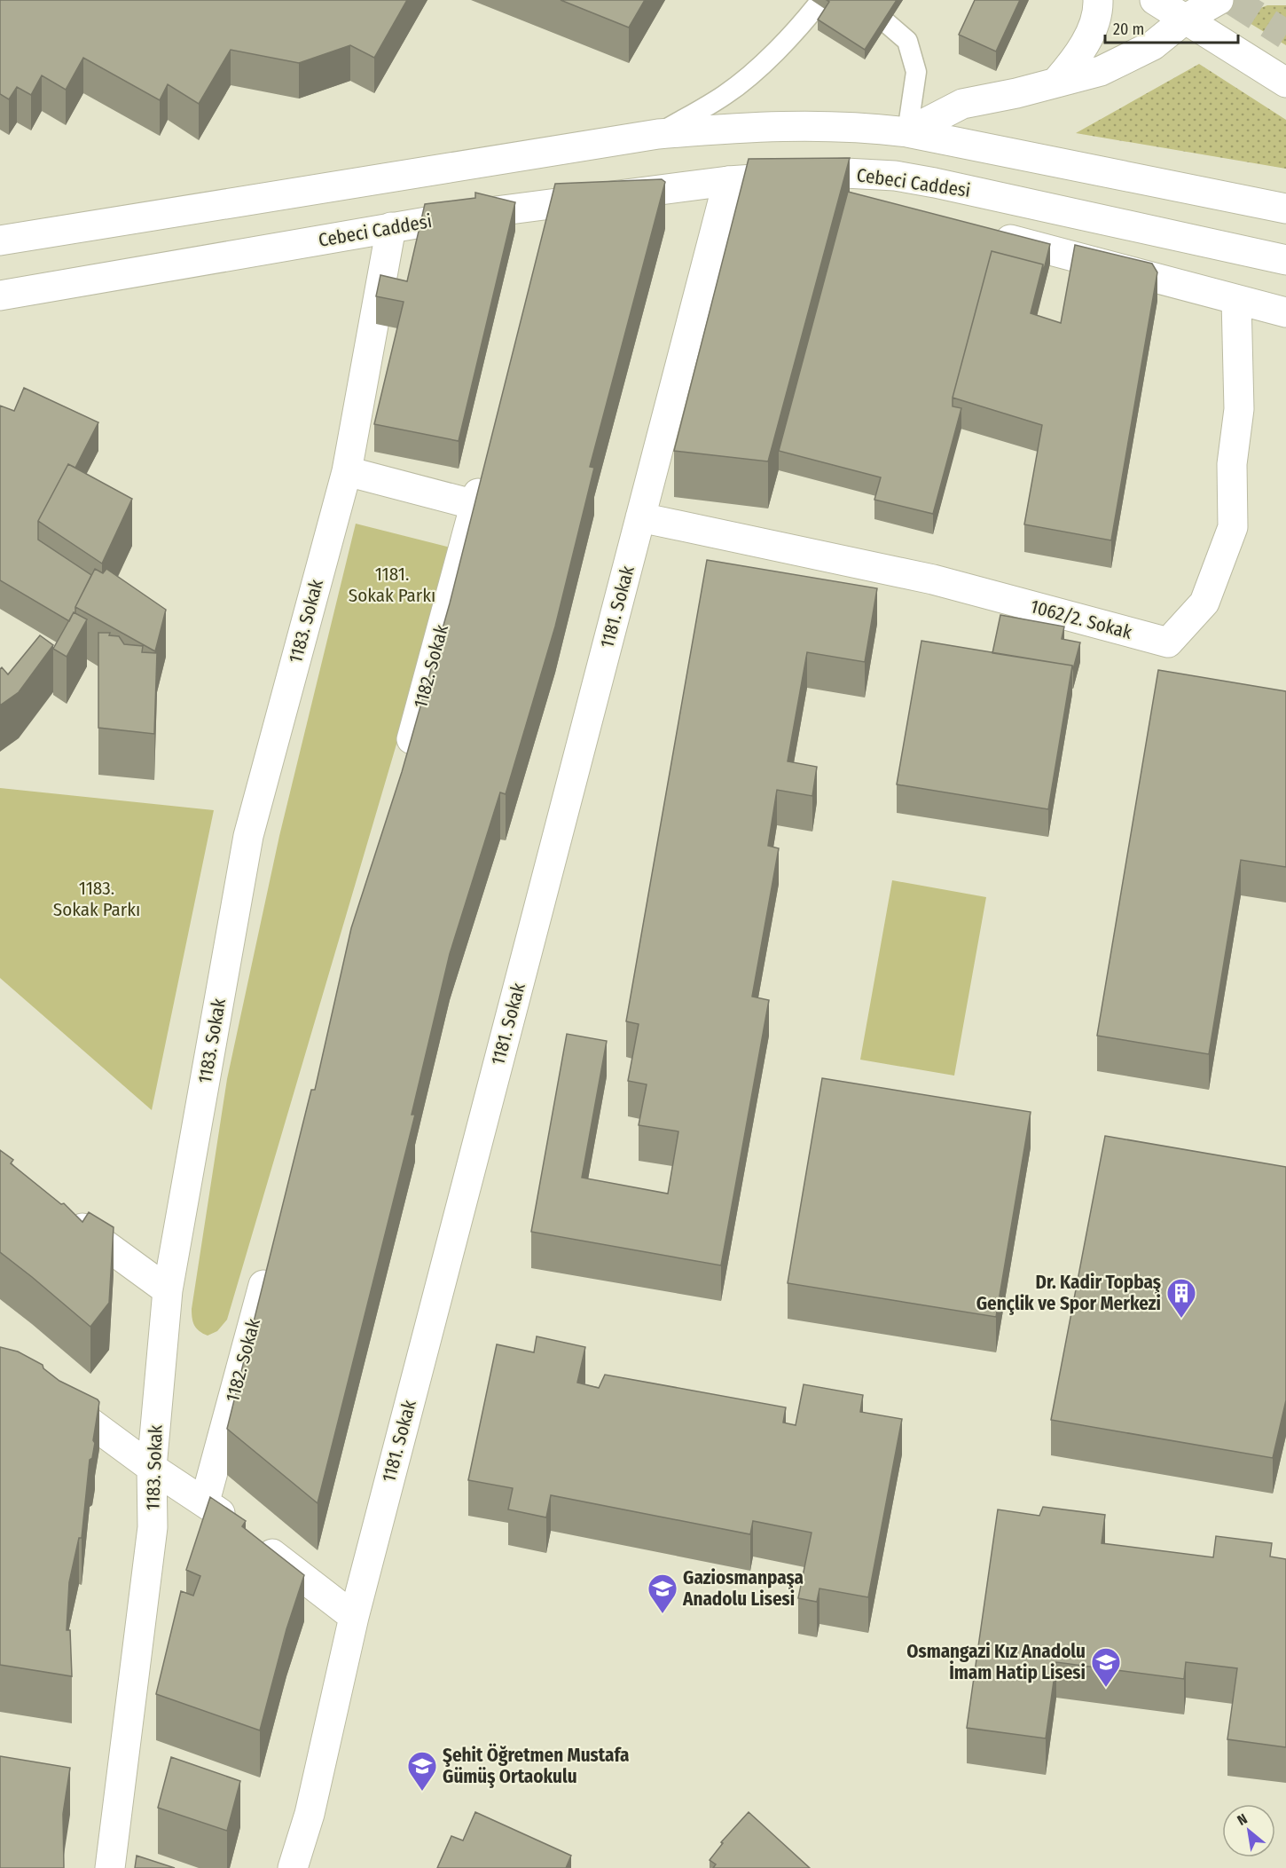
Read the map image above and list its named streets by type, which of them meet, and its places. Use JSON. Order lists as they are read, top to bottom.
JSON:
{
  "streets": {
    "street": [
      "Cebeci Caddesi",
      "1181. Sokak",
      "1062/2. Sokak",
      "1183. Sokak",
      "1182. Sokak"
    ]
  },
  "crossings": [
    ["Cebeci Caddesi", "1181. Sokak"],
    ["Cebeci Caddesi", "1183. Sokak"],
    ["1181. Sokak", "1062/2. Sokak"]
  ],
  "parks": ["1181. Sokak Parkı", "1183. Sokak Parkı"],
  "places": {
    "building": ["Dr. Kadir Topbaş Gençlik ve Spor Merkezi"],
    "school or university": ["Gaziosmanpaşa Anadolu Lisesi", "Osmangazi Kız Anadolu İmam Hatip Lisesi", "Şehit Öğretmen Mustafa Gümüş Ortaokulu"]
  },
  "scale_bar": "20 m",
  "north": "top left"
}
